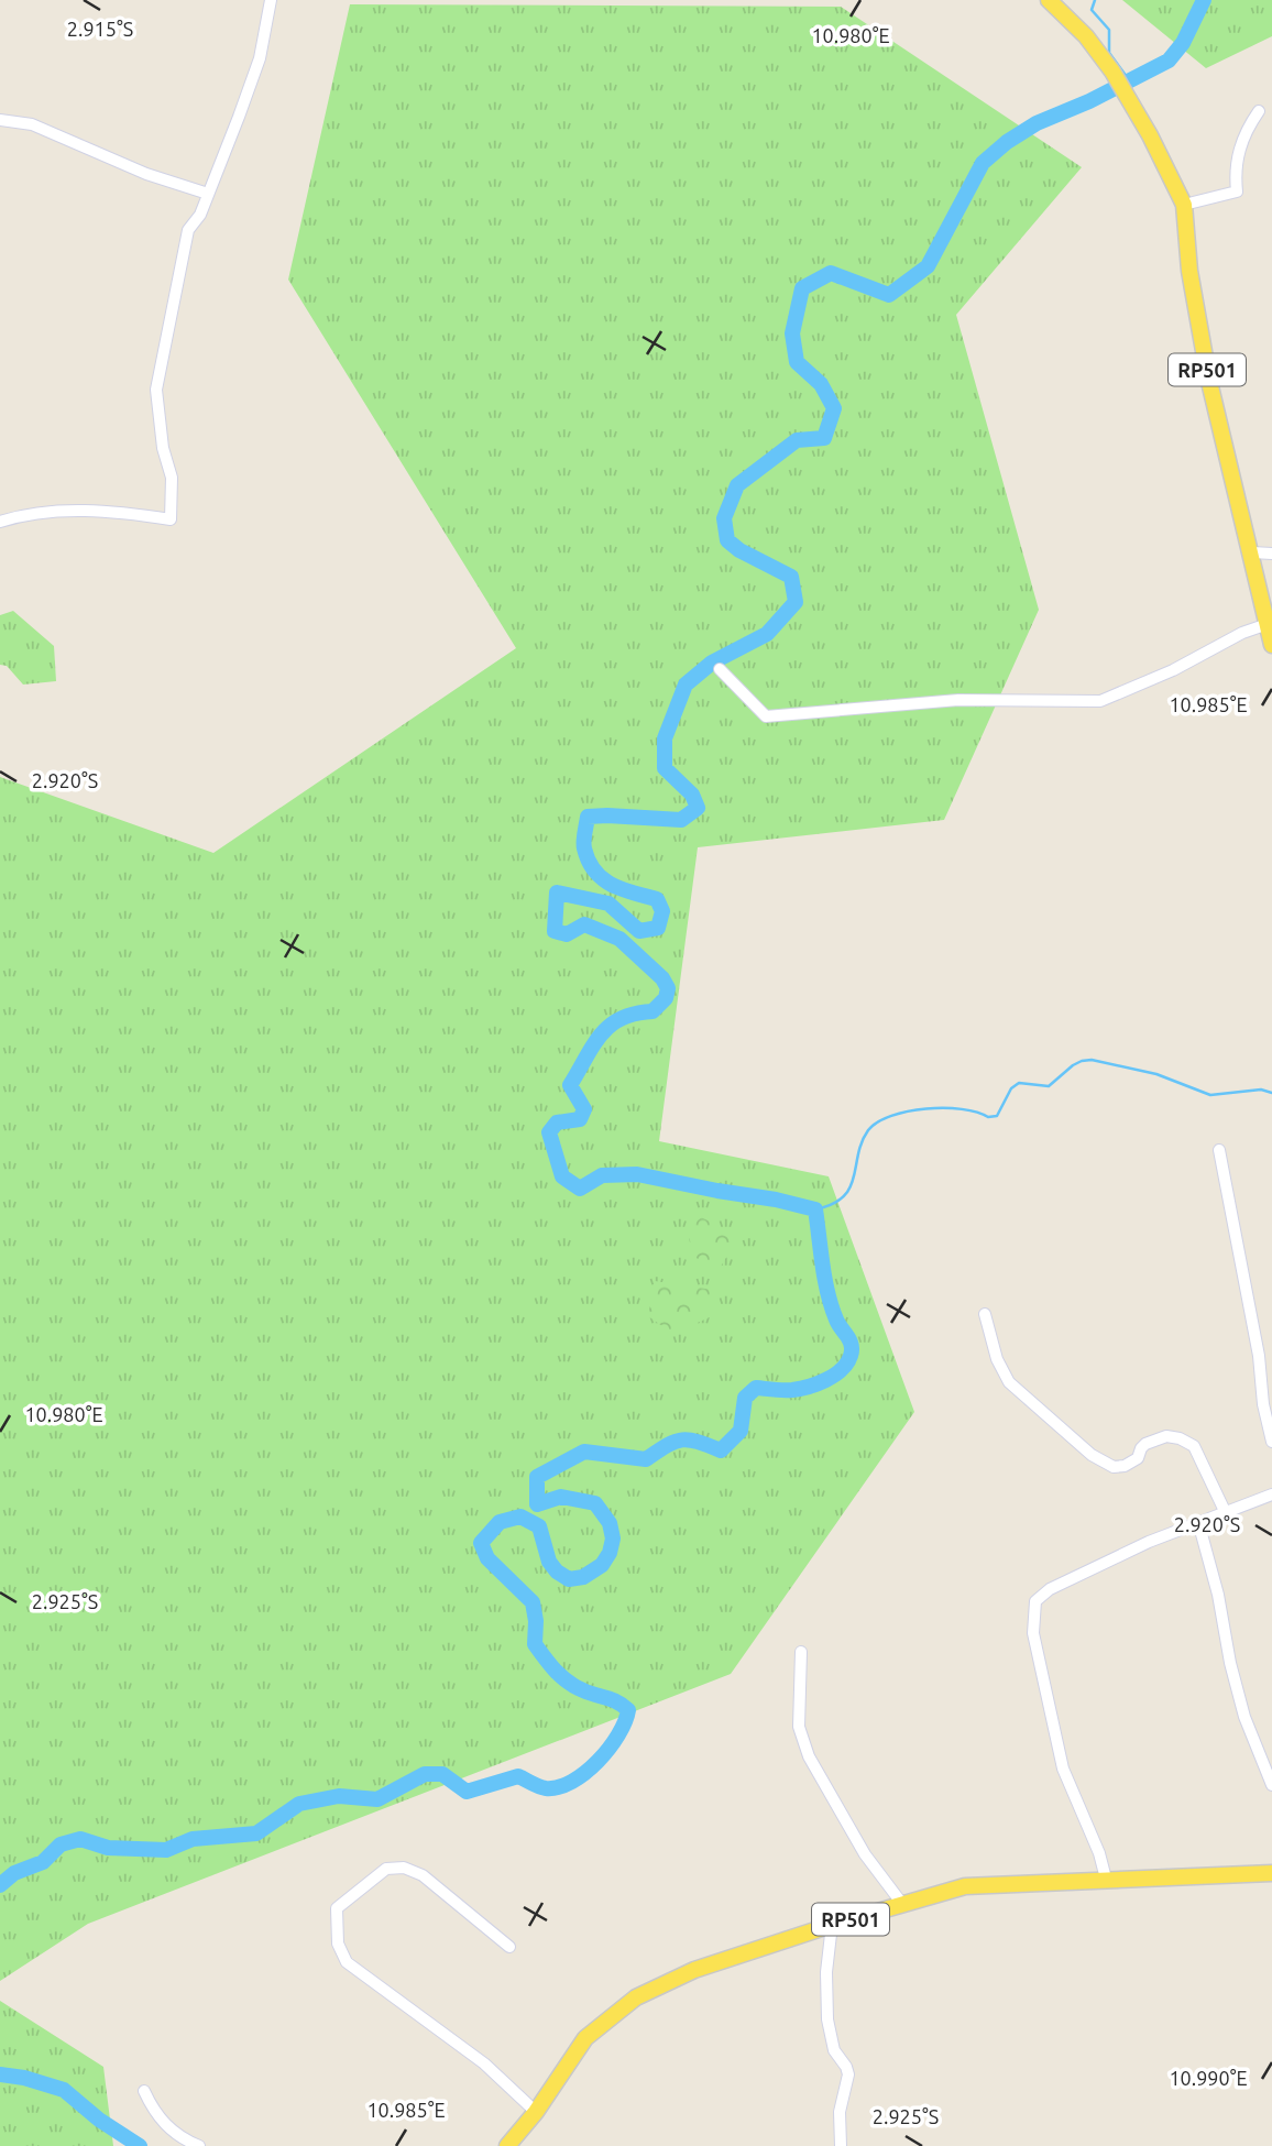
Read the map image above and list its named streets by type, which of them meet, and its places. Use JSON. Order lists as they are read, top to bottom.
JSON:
{
  "streets": {
    "main road": ["RP501"]
  },
  "coordinates": [
    "2.915°S",
    "10.980°E",
    "10.985°E",
    "2.920°S",
    "2.925°S",
    "10.990°E"
  ]
}
